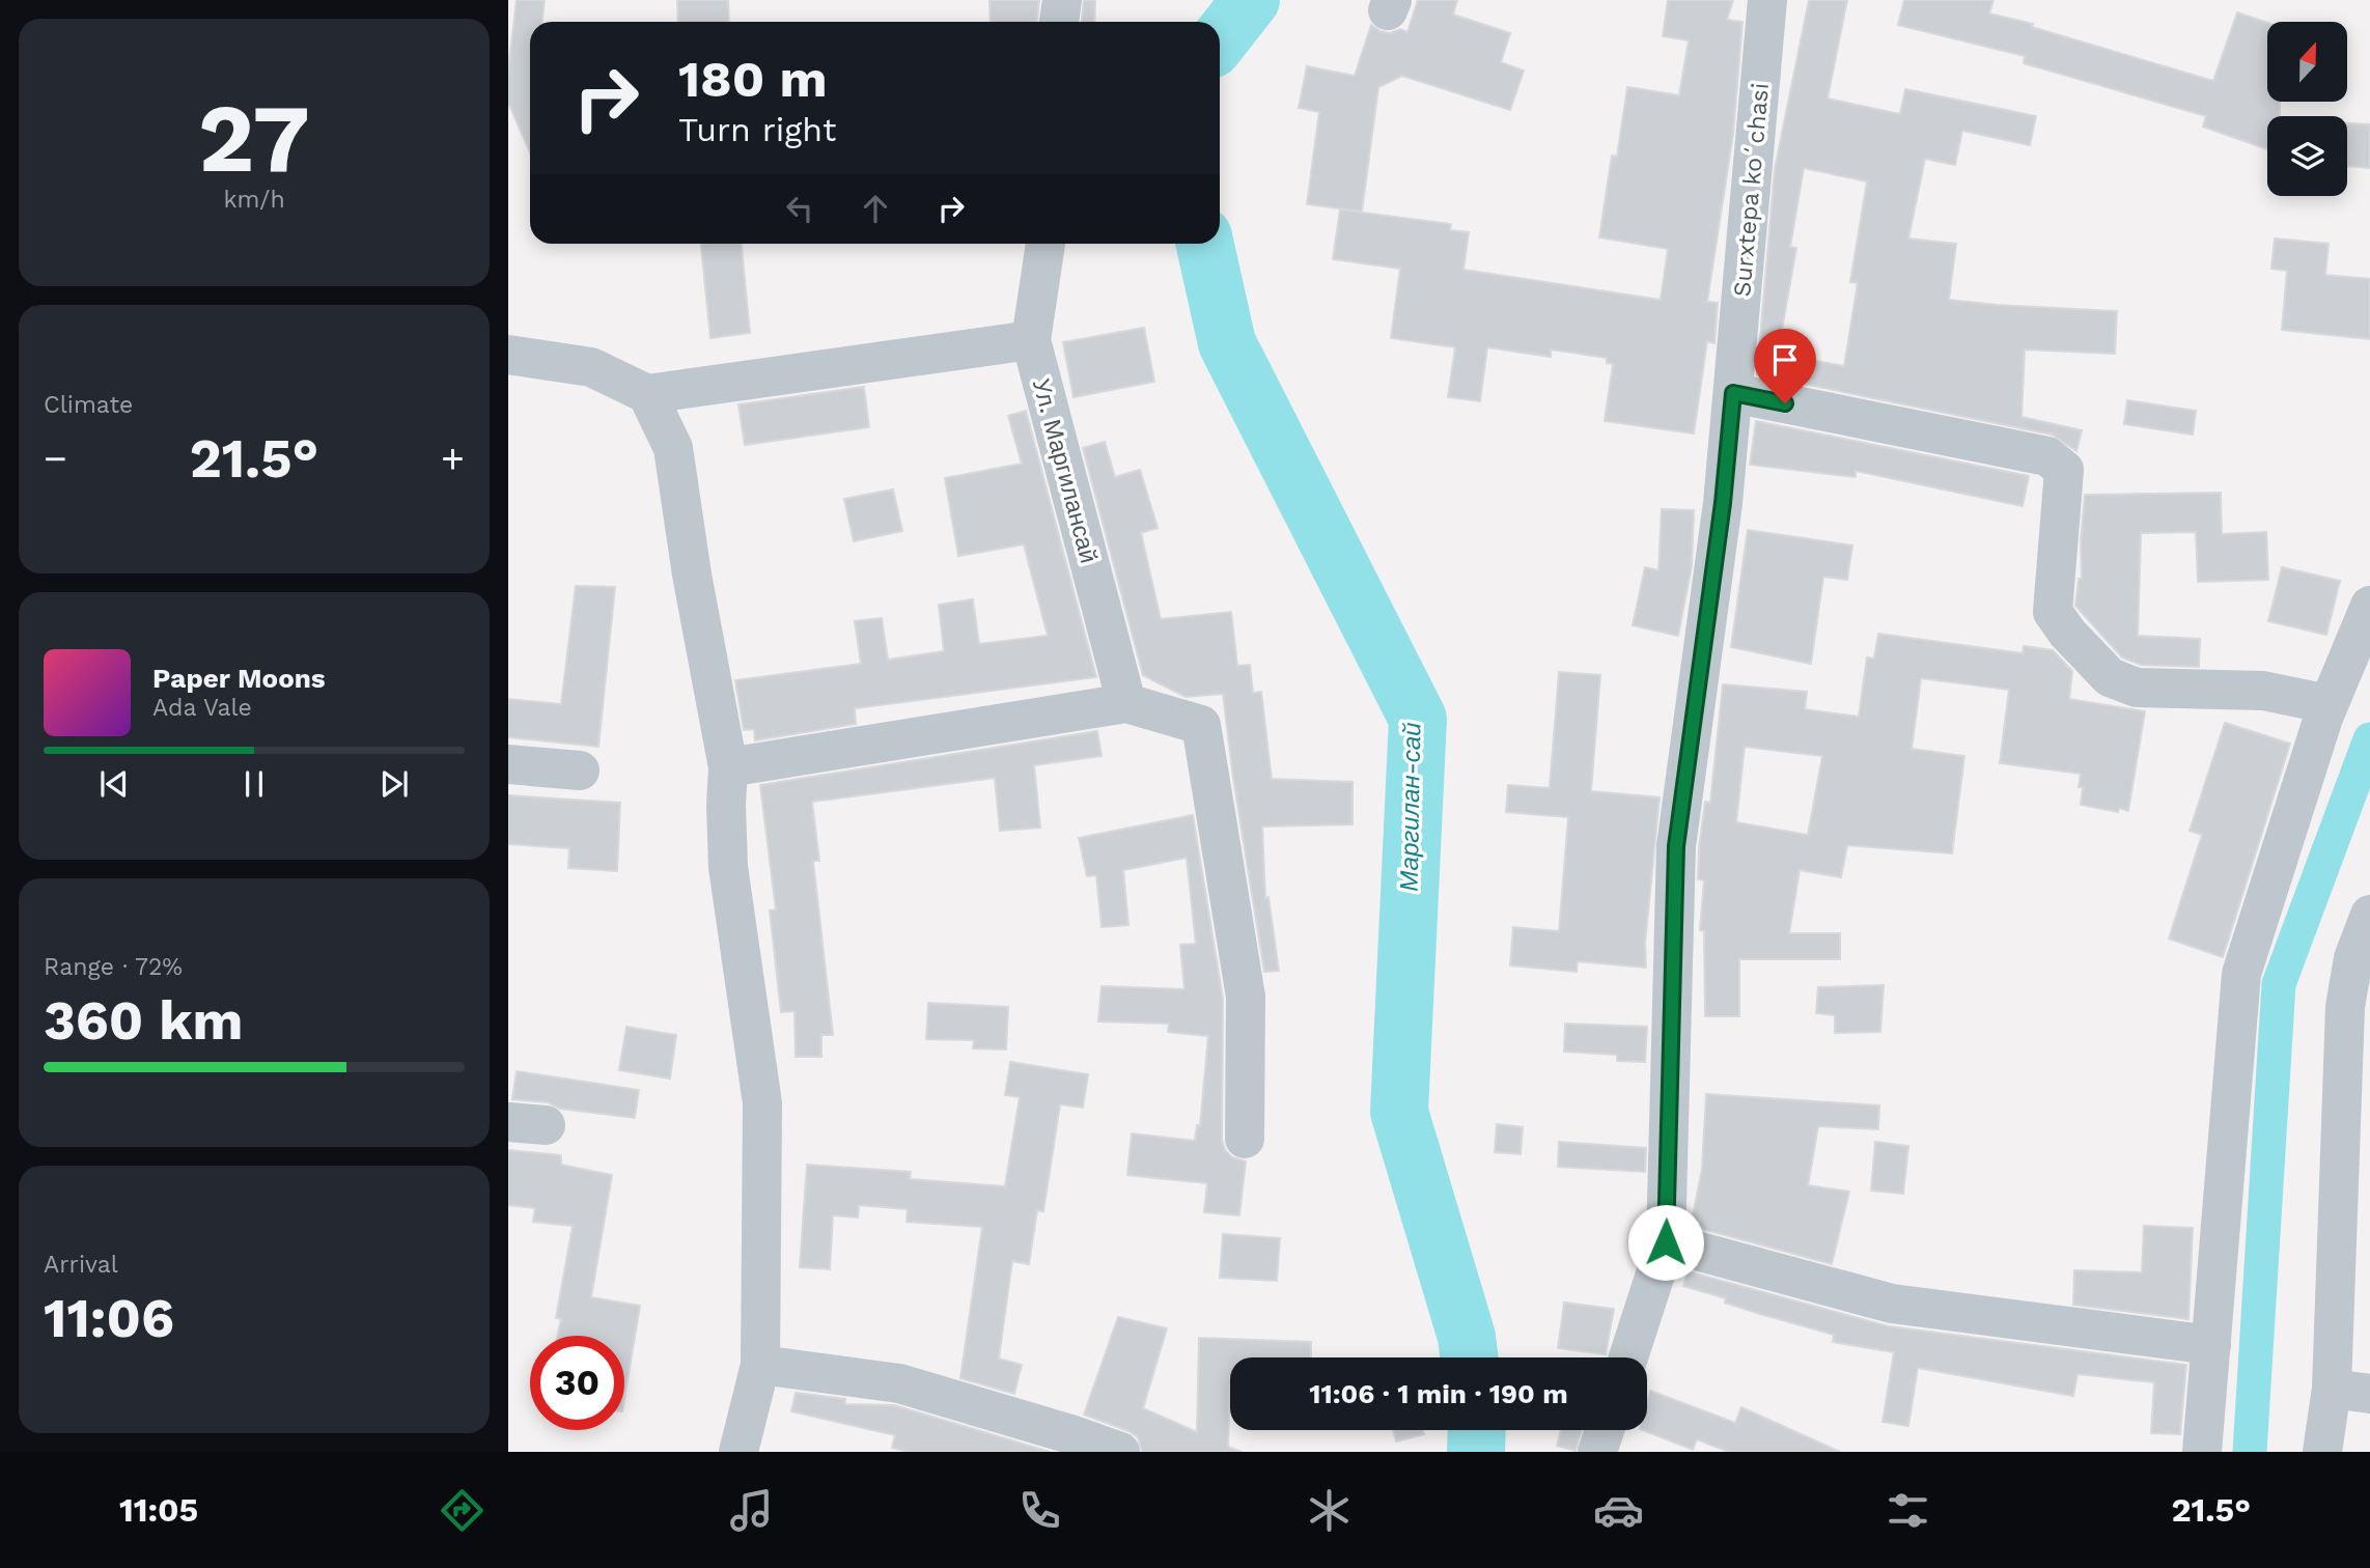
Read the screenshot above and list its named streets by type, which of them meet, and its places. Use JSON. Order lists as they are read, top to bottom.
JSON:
{
  "streets": {
    "street": ["Surxtepa koʻchasi", "Ул. Маргилансай"]
  },
  "water": ["Маргилан-сай"],
  "north": "top",
  "page": {
    "tile": [
      ["27", "km/h"],
      "Climate",
      ["Range · 72%", "360 km"],
      ["Arrival", "11:06"]
    ],
    "turn": ["180 m", "Turn right"],
    "heat": ["−", "21.5°", "+"],
    "song": ["Paper Moons", "Ada Vale"],
    "limit": "30",
    "trip": "11:06 · 1 min · 190 m",
    "tabs": ["11:05", "21.5°"]
  }
}
